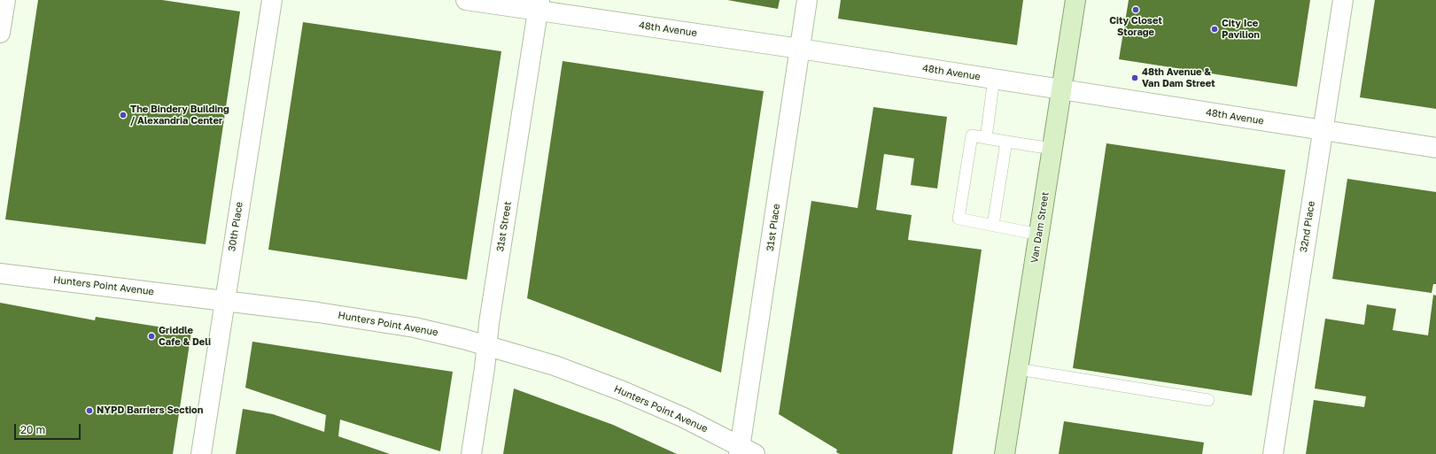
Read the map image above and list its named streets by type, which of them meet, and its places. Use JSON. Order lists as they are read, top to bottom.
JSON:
{
  "streets": {
    "main road": ["Van Dam Street"],
    "street": [
      "48th Avenue",
      "30th Place",
      "31st Street",
      "32nd Place",
      "31st Place",
      "Hunters Point Avenue"
    ]
  },
  "crossings": [
    ["48th Avenue", "31st Street"],
    ["48th Avenue", "32nd Place"],
    ["48th Avenue", "31st Place"],
    ["48th Avenue", "Van Dam Street"],
    ["30th Place", "Hunters Point Avenue"],
    ["31st Street", "Hunters Point Avenue"],
    ["31st Place", "Hunters Point Avenue"]
  ],
  "places": [
    "City Closet Storage",
    "City Ice Pavilion",
    "48th Avenue & Van Dam Street",
    "The Bindery Building / Alexandria Center",
    "Griddle Cafe & Deli",
    "NYPD Barriers Section"
  ],
  "scale_bar": "20 m"
}
